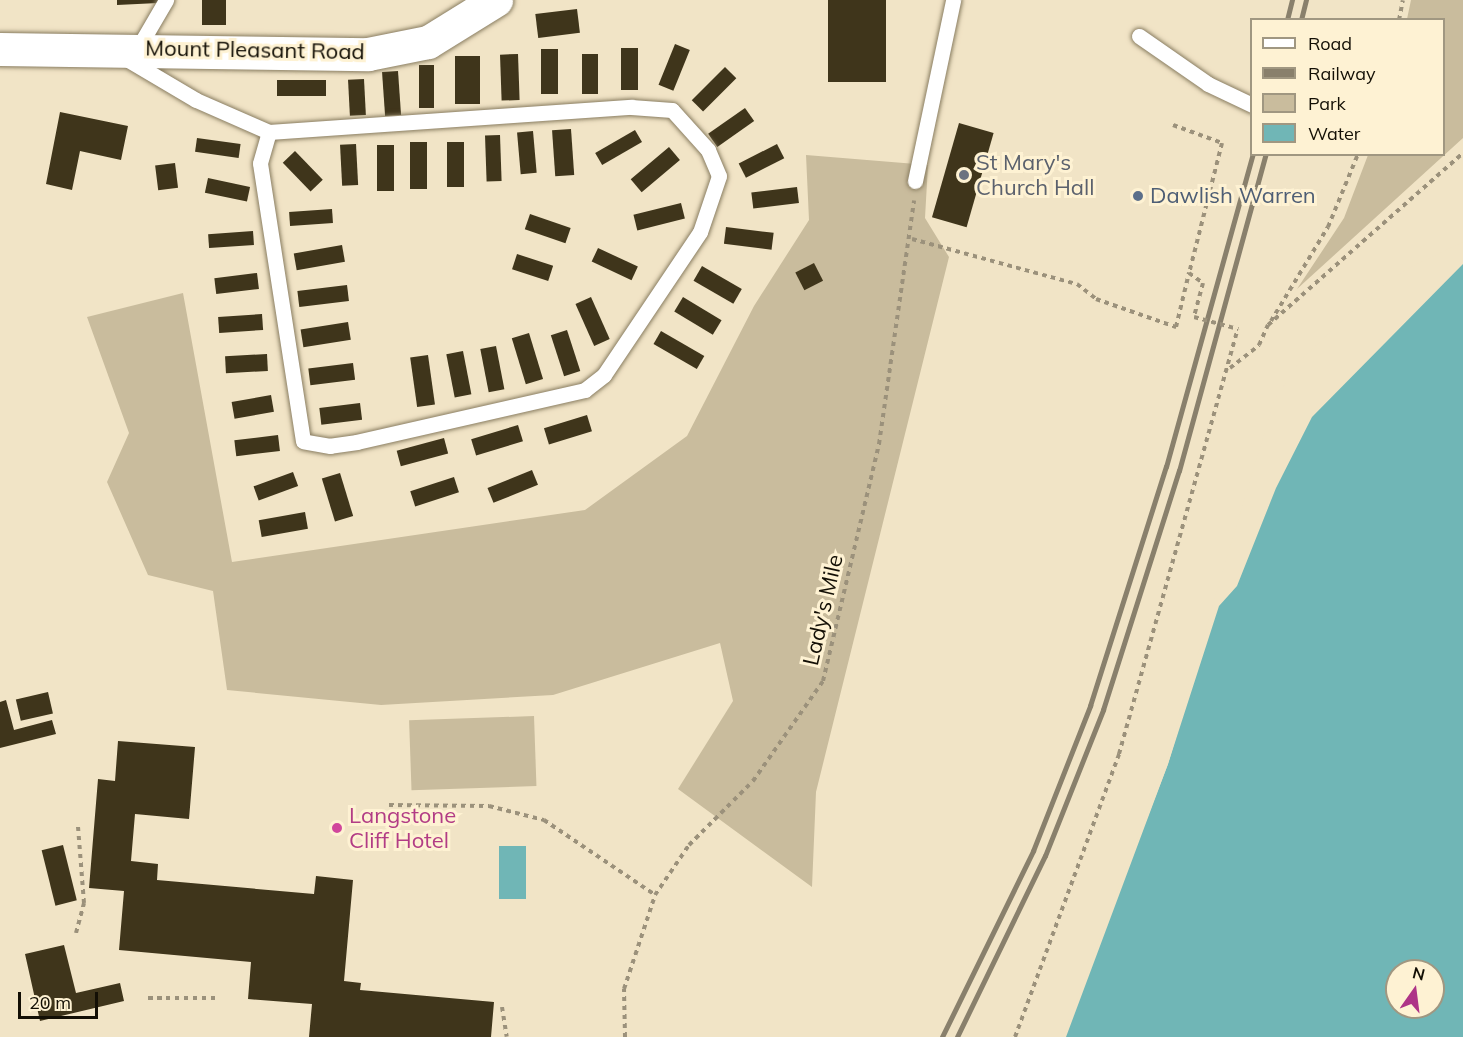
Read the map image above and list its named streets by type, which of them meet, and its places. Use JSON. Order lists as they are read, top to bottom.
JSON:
{
  "streets": {
    "street": ["Mount Pleasant Road"],
    "path": ["Lady's Mile"]
  },
  "places": ["St Mary's Church Hall", "Dawlish Warren", "Langstone Cliff Hotel"],
  "legend": [
    "Road",
    "Railway",
    "Park",
    "Water"
  ],
  "scale_bar": "20 m",
  "north": "top"
}
